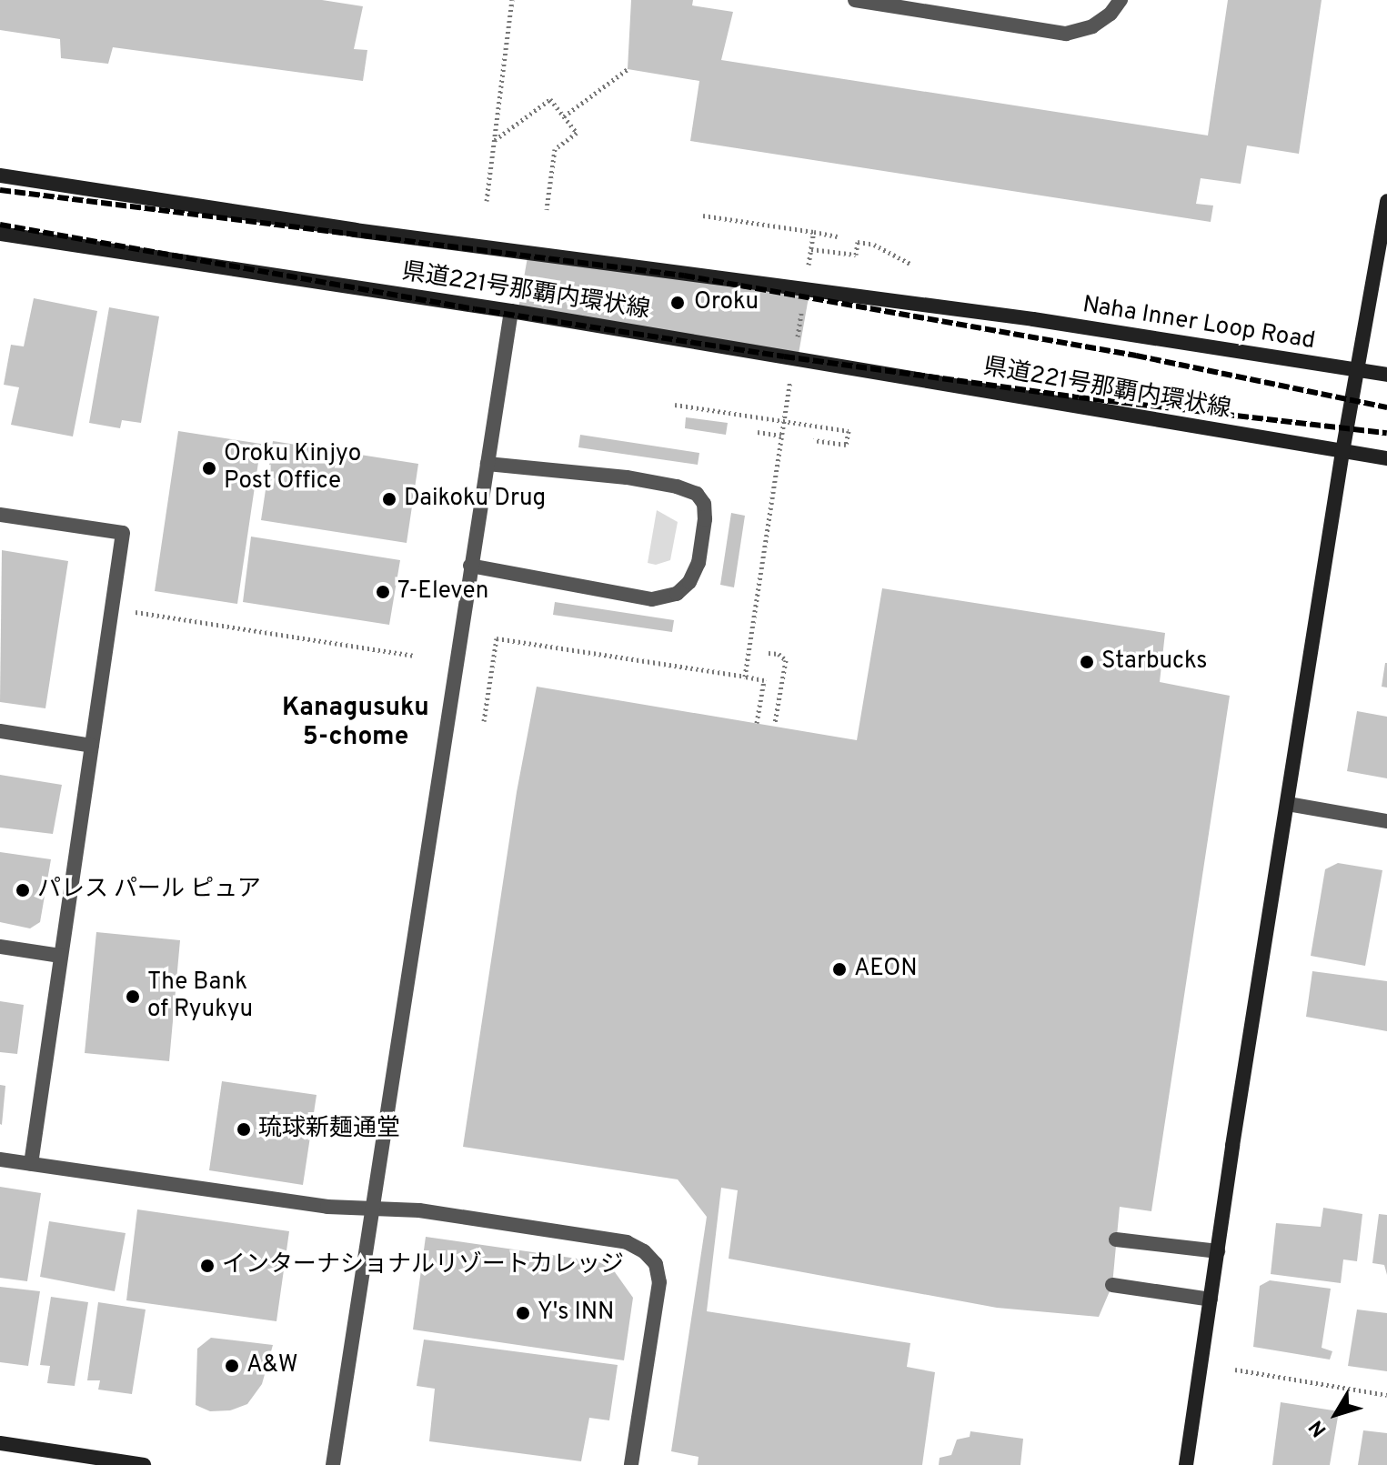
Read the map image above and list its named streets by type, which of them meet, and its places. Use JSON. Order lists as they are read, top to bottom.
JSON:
{
  "streets": {
    "main road": ["県道221号那覇内環状線", "Naha Inner Loop Road"]
  },
  "crossings": [
    ["県道221号那覇内環状線", "Naha Inner Loop Road"]
  ],
  "districts": ["Kanagusuku 5-chome"],
  "places": [
    "Oroku",
    "Oroku Kinjyo Post Office",
    "Daikoku Drug",
    "7-Eleven",
    "Starbucks",
    "パレス パール ピュア",
    "AEON",
    "The Bank of Ryukyu",
    "琉球新麺通堂",
    "インターナショナルリゾートカレッジ",
    "Y's INN",
    "A&W"
  ],
  "north": "bottom left"
}
